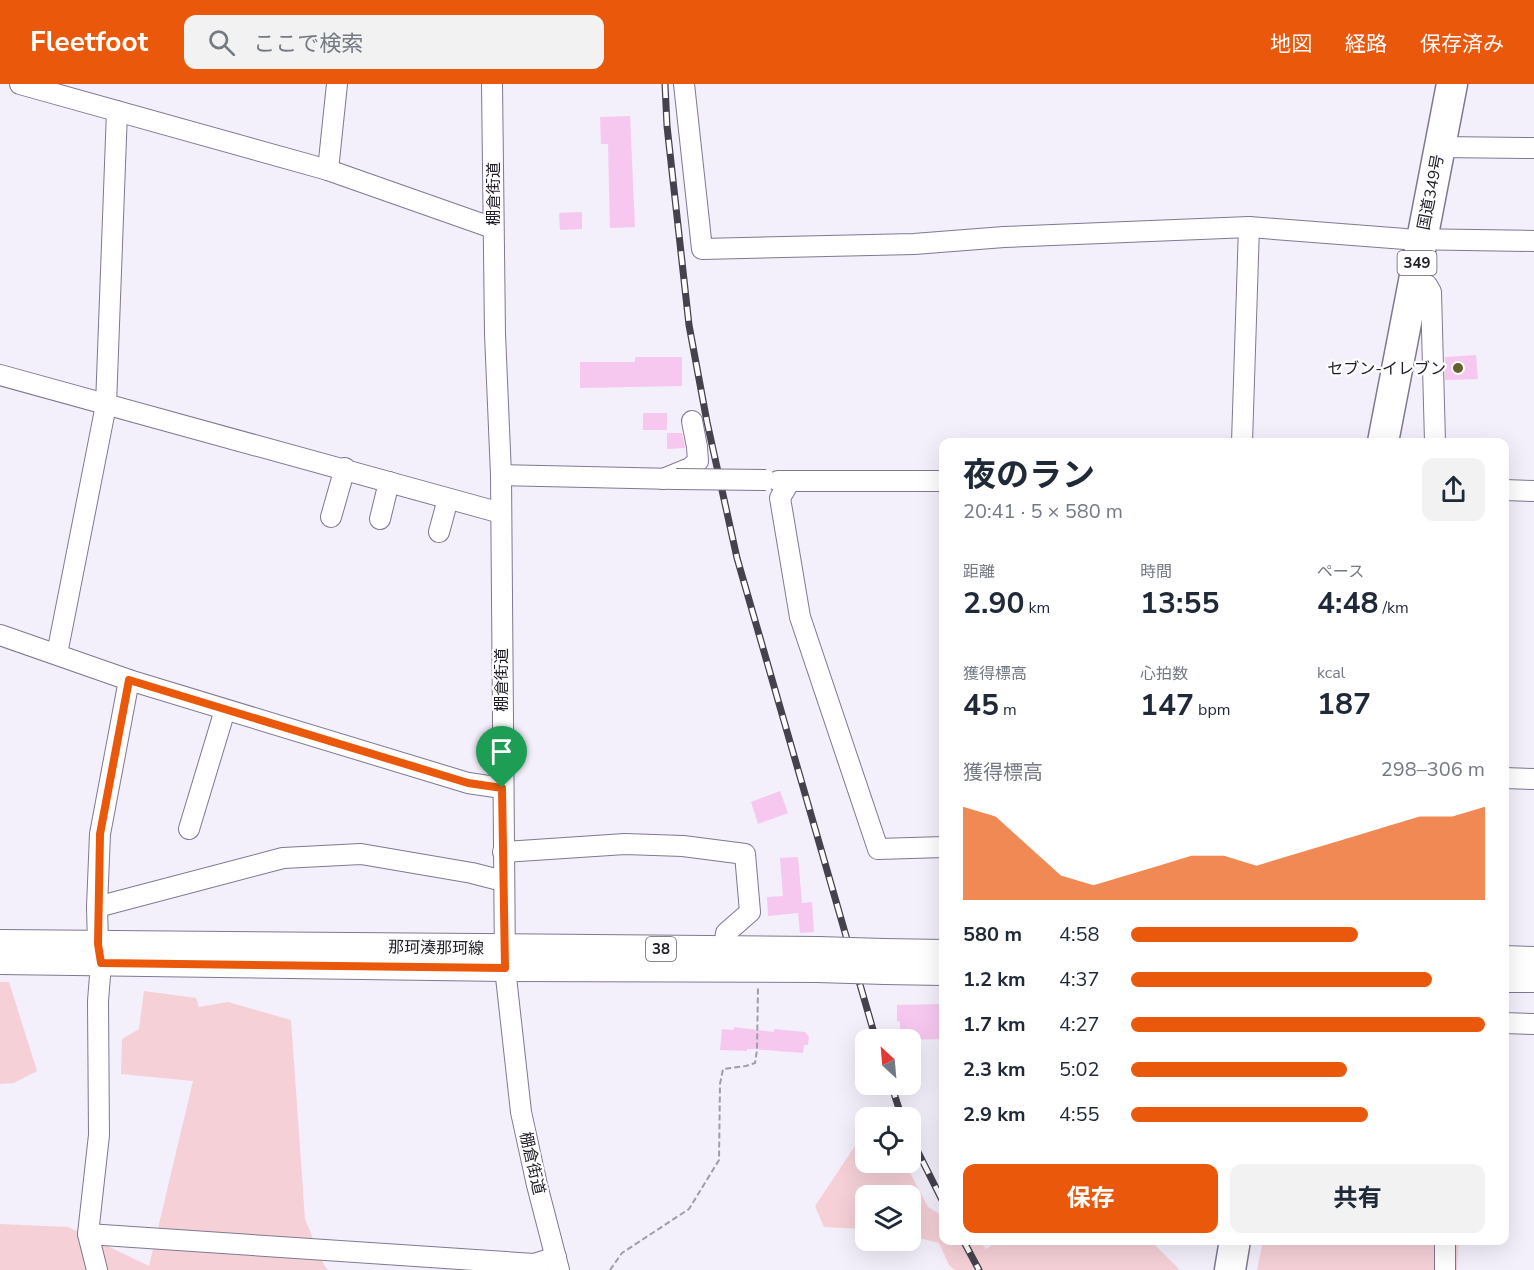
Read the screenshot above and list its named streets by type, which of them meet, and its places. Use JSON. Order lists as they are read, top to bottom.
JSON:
{
  "streets": {
    "highway": ["国道349号", "349"],
    "main road": ["那珂湊那珂線", "38"],
    "street": ["棚倉街道"]
  },
  "crossings": [
    ["棚倉街道", "那珂湊那珂線"]
  ],
  "places": ["セブン-イレブン"],
  "north": "top left",
  "page": {
    "header": "Fleetfoot",
    "search": "ここで検索",
    "nav": ["地図", "経路", "保存済み"],
    "heading": ["夜のラン", "20:41 · 5 × 580 m"],
    "stats": [
      ["距離", "2.90 km"],
      ["時間", "13:55"],
      ["ペース", "4:48 /km"],
      ["獲得標高", "45 m"],
      ["心拍数", "147 bpm"],
      ["kcal", "187"]
    ],
    "chart": ["獲得標高", "298–306 m"],
    "list": [
      {
        "name": "580 m",
        "note": "4:58"
      },
      {
        "name": "1.2 km",
        "note": "4:37"
      },
      {
        "name": "1.7 km",
        "note": "4:27"
      },
      {
        "name": "2.3 km",
        "note": "5:02"
      },
      {
        "name": "2.9 km",
        "note": "4:55"
      }
    ],
    "buttons": ["保存", "共有"]
  }
}
